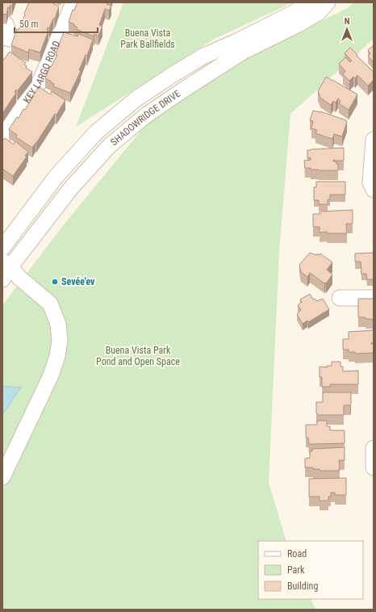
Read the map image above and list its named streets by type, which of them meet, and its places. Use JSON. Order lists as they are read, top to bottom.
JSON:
{
  "streets": {
    "street": ["KEY LARGO ROAD", "SHADOWRIDGE DRIVE"]
  },
  "parks": ["Buena Vista Park Ballfields", "Buena Vista Park Pond and Open Space"],
  "places": ["Sevée'ev"],
  "legend": ["Road", "Park", "Building"],
  "scale_bar": "50 m",
  "north": "top"
}
